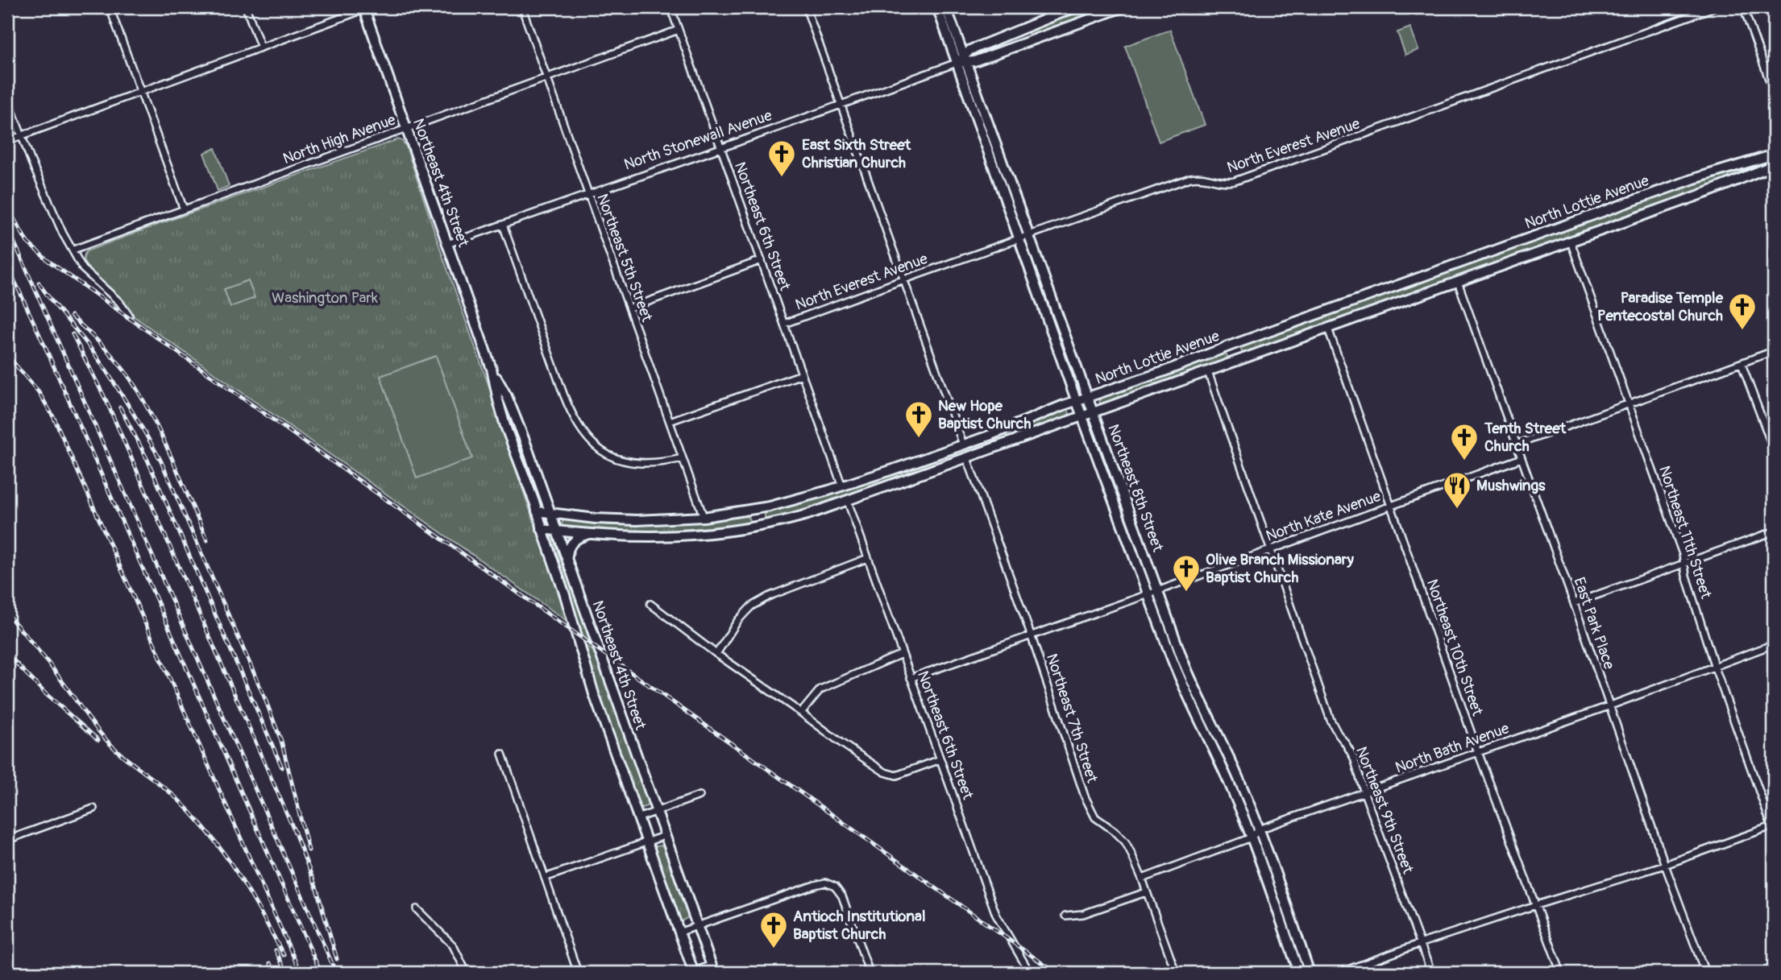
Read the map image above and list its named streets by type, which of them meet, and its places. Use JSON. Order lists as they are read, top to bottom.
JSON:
{
  "streets": {
    "main road": [
      "North Stonewall Avenue",
      "Northeast 4th Street",
      "North Lottie Avenue",
      "Northeast 8th Street"
    ],
    "street": [
      "North High Avenue",
      "North Everest Avenue",
      "Northeast 6th Street",
      "Northeast 5th Street",
      "North Kate Avenue",
      "Northeast 11th Street",
      "East Park Place",
      "Northeast 10th Street",
      "Northeast 7th Street",
      "North Bath Avenue",
      "Northeast 9th Street"
    ]
  },
  "crossings": [
    ["North High Avenue", "Northeast 4th Street"],
    ["North High Avenue", "Northeast 6th Street"],
    ["North High Avenue", "Northeast 5th Street"],
    ["North Stonewall Avenue", "Northeast 4th Street"],
    ["North Stonewall Avenue", "Northeast 6th Street"],
    ["North Stonewall Avenue", "Northeast 5th Street"],
    ["North Stonewall Avenue", "Northeast 8th Street"],
    ["North Everest Avenue", "Northeast 6th Street"],
    ["North Everest Avenue", "Northeast 8th Street"],
    ["Northeast 4th Street", "North Lottie Avenue"],
    ["North Lottie Avenue", "Northeast 6th Street"],
    ["North Lottie Avenue", "Northeast 5th Street"],
    ["North Lottie Avenue", "Northeast 8th Street"],
    ["North Lottie Avenue", "Northeast 11th Street"],
    ["North Lottie Avenue", "East Park Place"],
    ["North Lottie Avenue", "Northeast 10th Street"],
    ["North Lottie Avenue", "Northeast 7th Street"],
    ["North Lottie Avenue", "Northeast 9th Street"],
    ["Northeast 6th Street", "North Kate Avenue"],
    ["Northeast 8th Street", "North Kate Avenue"],
    ["Northeast 8th Street", "North Bath Avenue"],
    ["North Kate Avenue", "East Park Place"],
    ["North Kate Avenue", "Northeast 10th Street"],
    ["North Kate Avenue", "Northeast 7th Street"],
    ["North Kate Avenue", "Northeast 9th Street"],
    ["Northeast 11th Street", "North Bath Avenue"],
    ["East Park Place", "North Bath Avenue"],
    ["Northeast 10th Street", "North Bath Avenue"],
    ["Northeast 7th Street", "North Bath Avenue"],
    ["North Bath Avenue", "Northeast 9th Street"]
  ],
  "parks": ["Washington Park"],
  "places": {
    "church": [
      "East Sixth Street Christian Church",
      "Paradise Temple Pentecostal Church",
      "New Hope Baptist Church",
      "Tenth Street Church",
      "Olive Branch Missionary Baptist Church",
      "Antioch Institutional Baptist Church"
    ],
    "restaurant": ["Mushwings"]
  }
}
